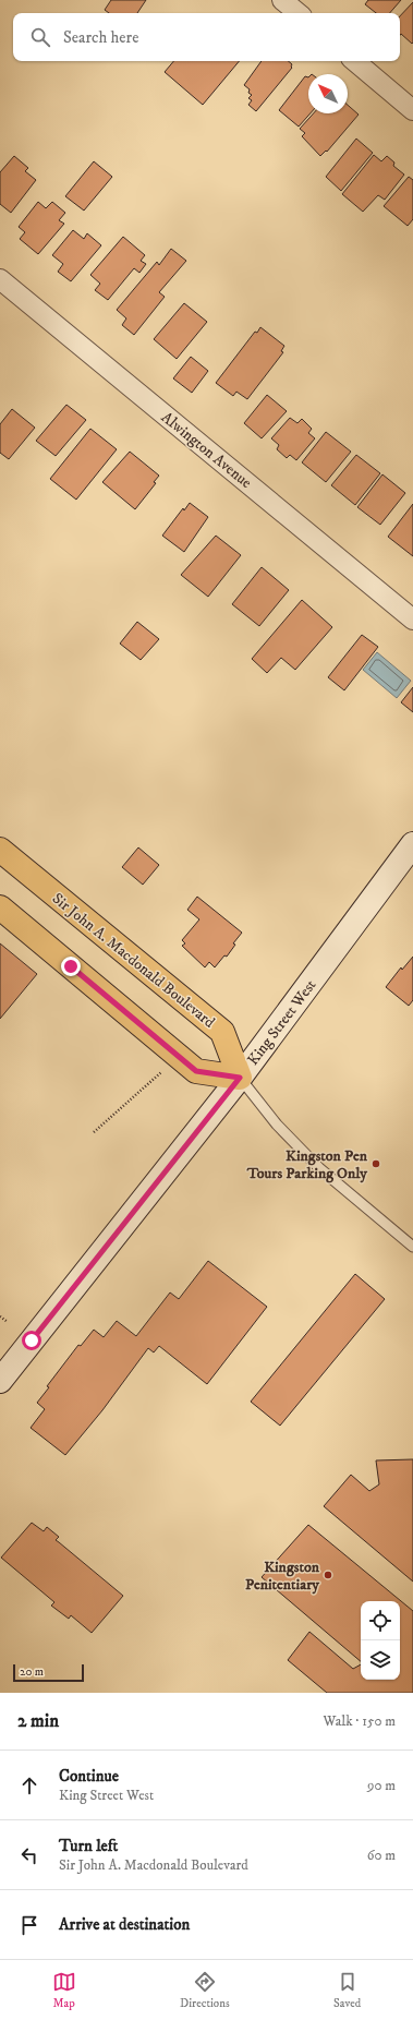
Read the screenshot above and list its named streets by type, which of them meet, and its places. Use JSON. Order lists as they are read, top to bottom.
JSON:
{
  "streets": {
    "main road": ["Sir John A. Macdonald Boulevard", "King Street West"],
    "street": ["Alwington Avenue"]
  },
  "crossings": [
    ["Sir John A. Macdonald Boulevard", "King Street West"]
  ],
  "places": ["Kingston Pen Tours Parking Only", "Kingston Penitentiary"],
  "scale_bar": "20 m",
  "north": "top left",
  "page": {
    "search": "Search here",
    "scale": "20 m",
    "heading": ["2 min", "Walk · 150 m"],
    "list": [
      ["Continue", "King Street West", "90 m"],
      ["Turn left", "Sir John A. Macdonald Boulevard", "60 m"],
      "Arrive at destination"
    ],
    "nav": ["Map", "Directions", "Saved"]
  }
}
